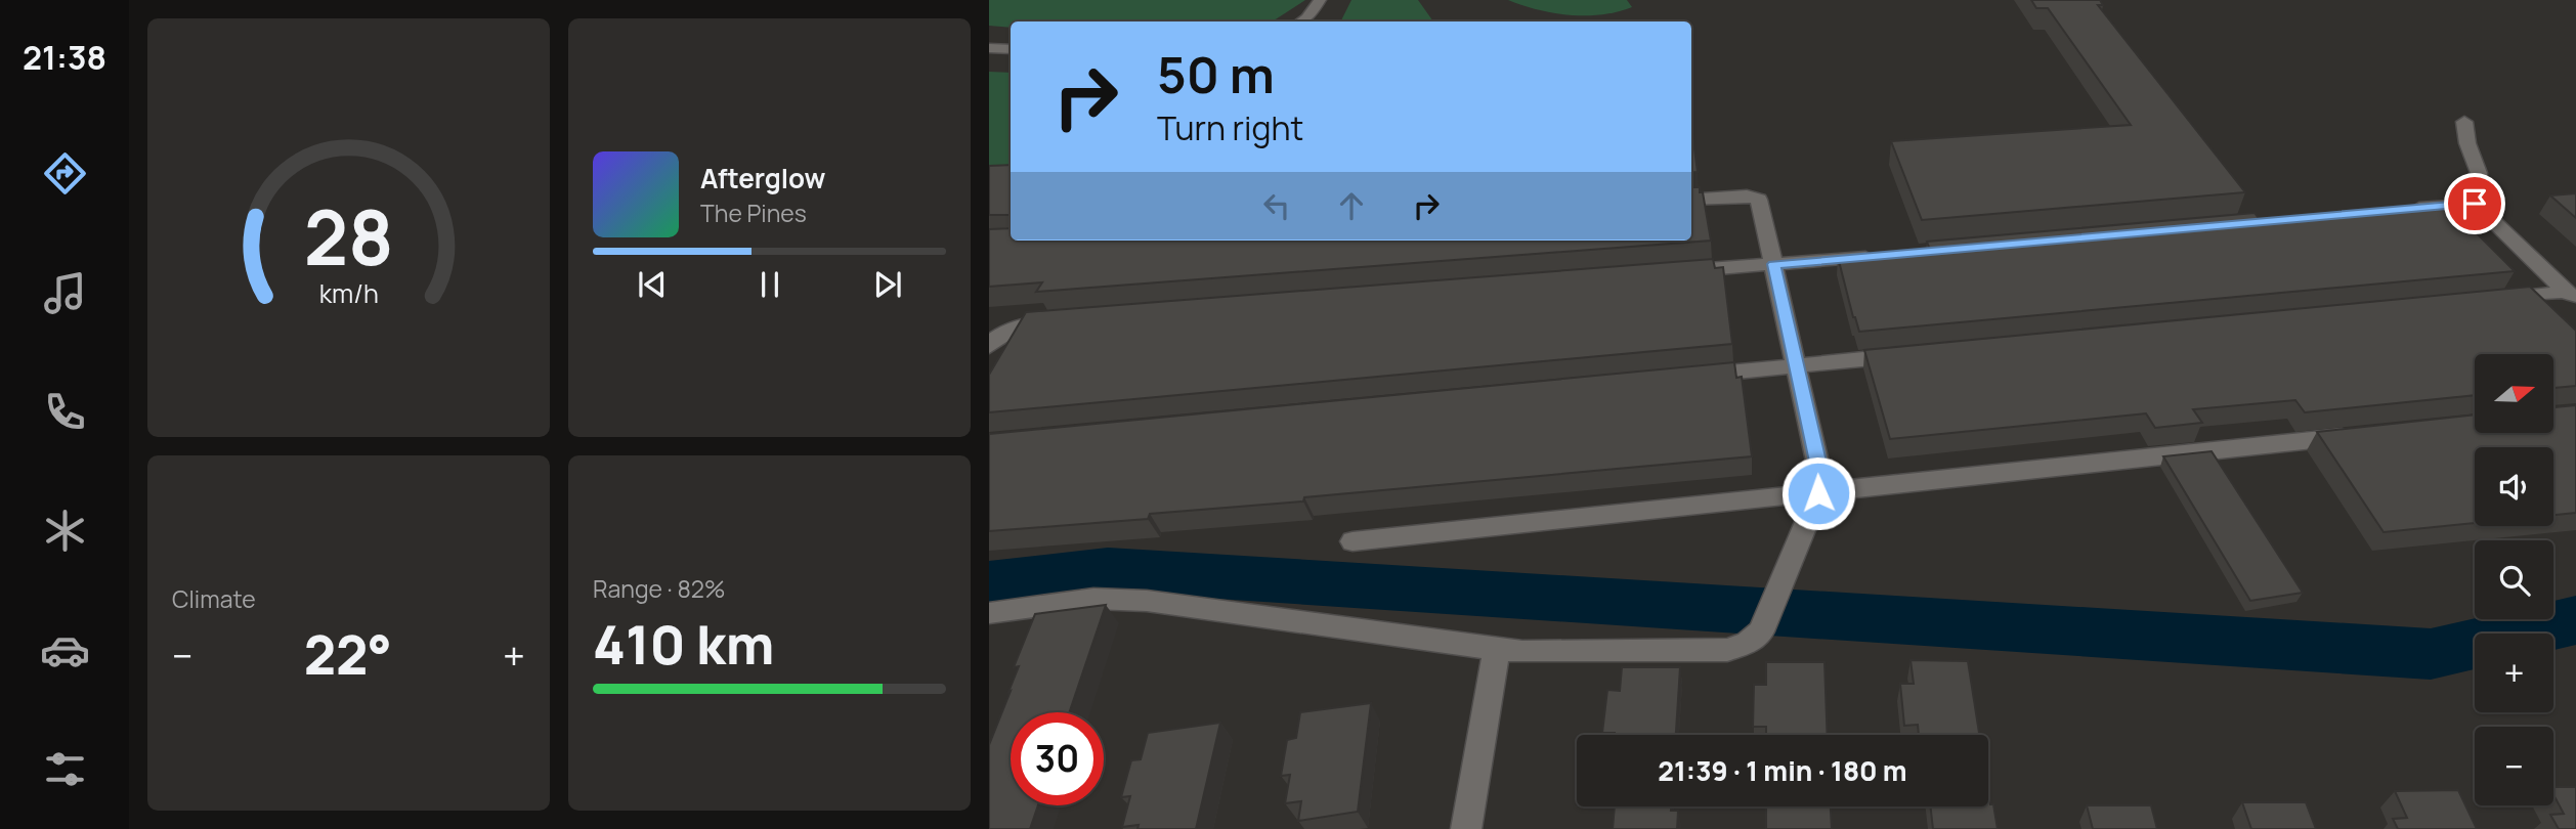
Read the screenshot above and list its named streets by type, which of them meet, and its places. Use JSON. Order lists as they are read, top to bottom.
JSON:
{
  "north": "right",
  "page": {
    "tabs": "21:38",
    "turn": ["50 m", "Turn right"],
    "song": ["Afterglow", "The Pines"],
    "map_buttons": ["+", "−"],
    "tile": [
      "Climate",
      ["Range · 82%", "410 km"]
    ],
    "heat": ["−", "22°", "+"],
    "limit": "30",
    "trip": "21:39 · 1 min · 180 m",
    "gauge": ["28", "km/h"]
  }
}
